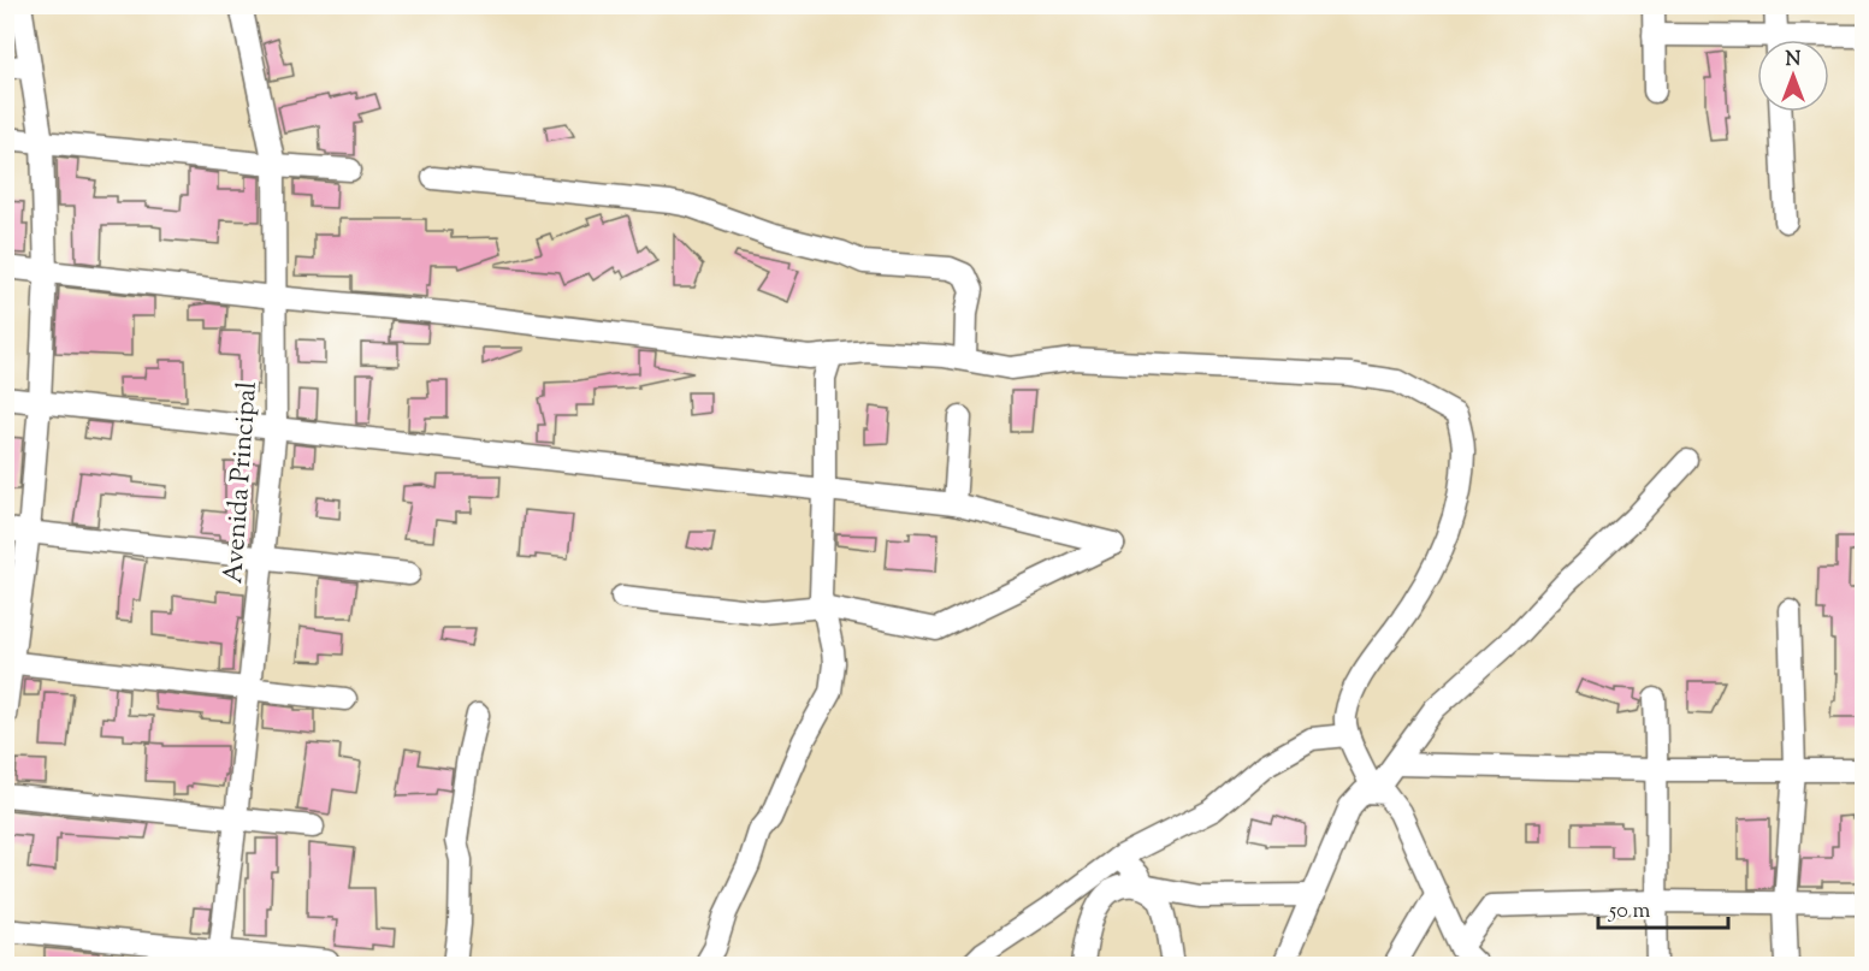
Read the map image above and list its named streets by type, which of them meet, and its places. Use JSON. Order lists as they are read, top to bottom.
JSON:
{
  "streets": {
    "street": ["Avenida Principal"]
  },
  "scale_bar": "50 m",
  "north": "top"
}
